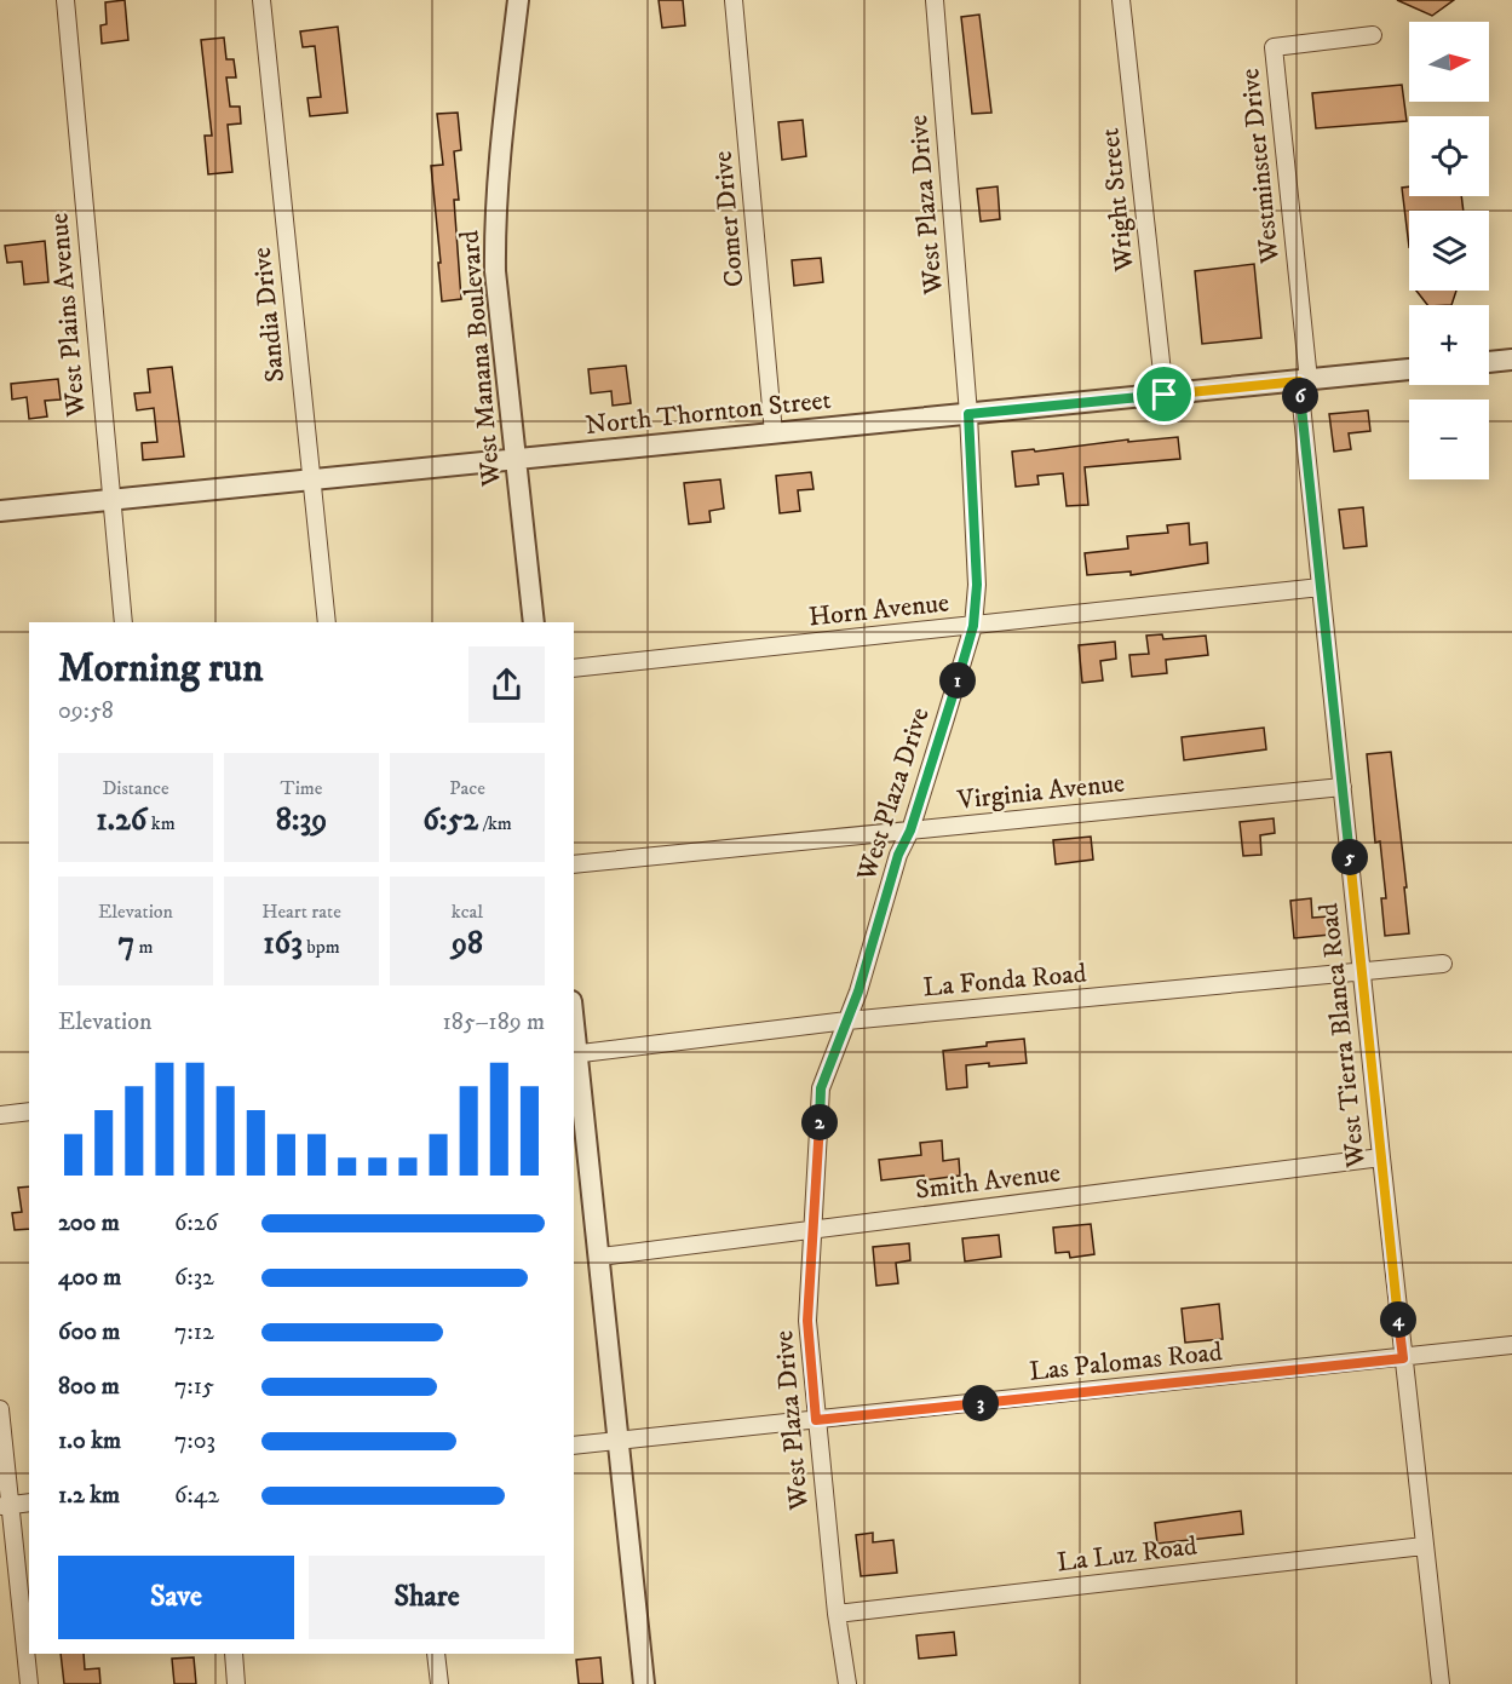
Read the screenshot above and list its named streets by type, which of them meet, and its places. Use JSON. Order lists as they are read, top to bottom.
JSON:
{
  "streets": {
    "street": [
      "Westminster Drive",
      "Wright Street",
      "West Plaza Drive",
      "Comer Drive",
      "West Plains Avenue",
      "Sandia Drive",
      "West Manana Boulevard",
      "North Thornton Street",
      "Horn Avenue",
      "Virginia Avenue",
      "La Fonda Road",
      "West Tierra Blanca Road",
      "Smith Avenue",
      "Las Palomas Road",
      "La Luz Road"
    ]
  },
  "crossings": [
    ["Westminster Drive", "North Thornton Street"],
    ["Westminster Drive", "West Tierra Blanca Road"],
    ["Wright Street", "North Thornton Street"],
    ["West Plaza Drive", "North Thornton Street"],
    ["West Plaza Drive", "Horn Avenue"],
    ["West Plaza Drive", "Virginia Avenue"],
    ["West Plaza Drive", "La Fonda Road"],
    ["West Plaza Drive", "Smith Avenue"],
    ["West Plaza Drive", "Las Palomas Road"],
    ["West Plaza Drive", "La Luz Road"],
    ["Comer Drive", "North Thornton Street"],
    ["West Plains Avenue", "North Thornton Street"],
    ["Sandia Drive", "North Thornton Street"],
    ["West Manana Boulevard", "North Thornton Street"],
    ["North Thornton Street", "West Tierra Blanca Road"],
    ["Horn Avenue", "West Tierra Blanca Road"],
    ["Virginia Avenue", "West Tierra Blanca Road"],
    ["La Fonda Road", "West Tierra Blanca Road"],
    ["West Tierra Blanca Road", "Smith Avenue"],
    ["West Tierra Blanca Road", "Las Palomas Road"],
    ["West Tierra Blanca Road", "La Luz Road"]
  ],
  "north": "right",
  "page": {
    "map_buttons": ["+", "−"],
    "pins": [
      "6",
      "1",
      "5",
      "2",
      "4",
      "3"
    ],
    "heading": ["Morning run", "09:58"],
    "stats": [
      ["Distance", "1.26 km"],
      ["Time", "8:39"],
      ["Pace", "6:52 /km"],
      ["Elevation", "7 m"],
      ["Heart rate", "163 bpm"],
      ["kcal", "98"]
    ],
    "chart": ["Elevation", "185–189 m"],
    "list": [
      {
        "name": "200 m",
        "note": "6:26"
      },
      {
        "name": "400 m",
        "note": "6:32"
      },
      {
        "name": "600 m",
        "note": "7:12"
      },
      {
        "name": "800 m",
        "note": "7:15"
      },
      {
        "name": "1.0 km",
        "note": "7:03"
      },
      {
        "name": "1.2 km",
        "note": "6:42"
      }
    ],
    "buttons": ["Save", "Share"]
  }
}
